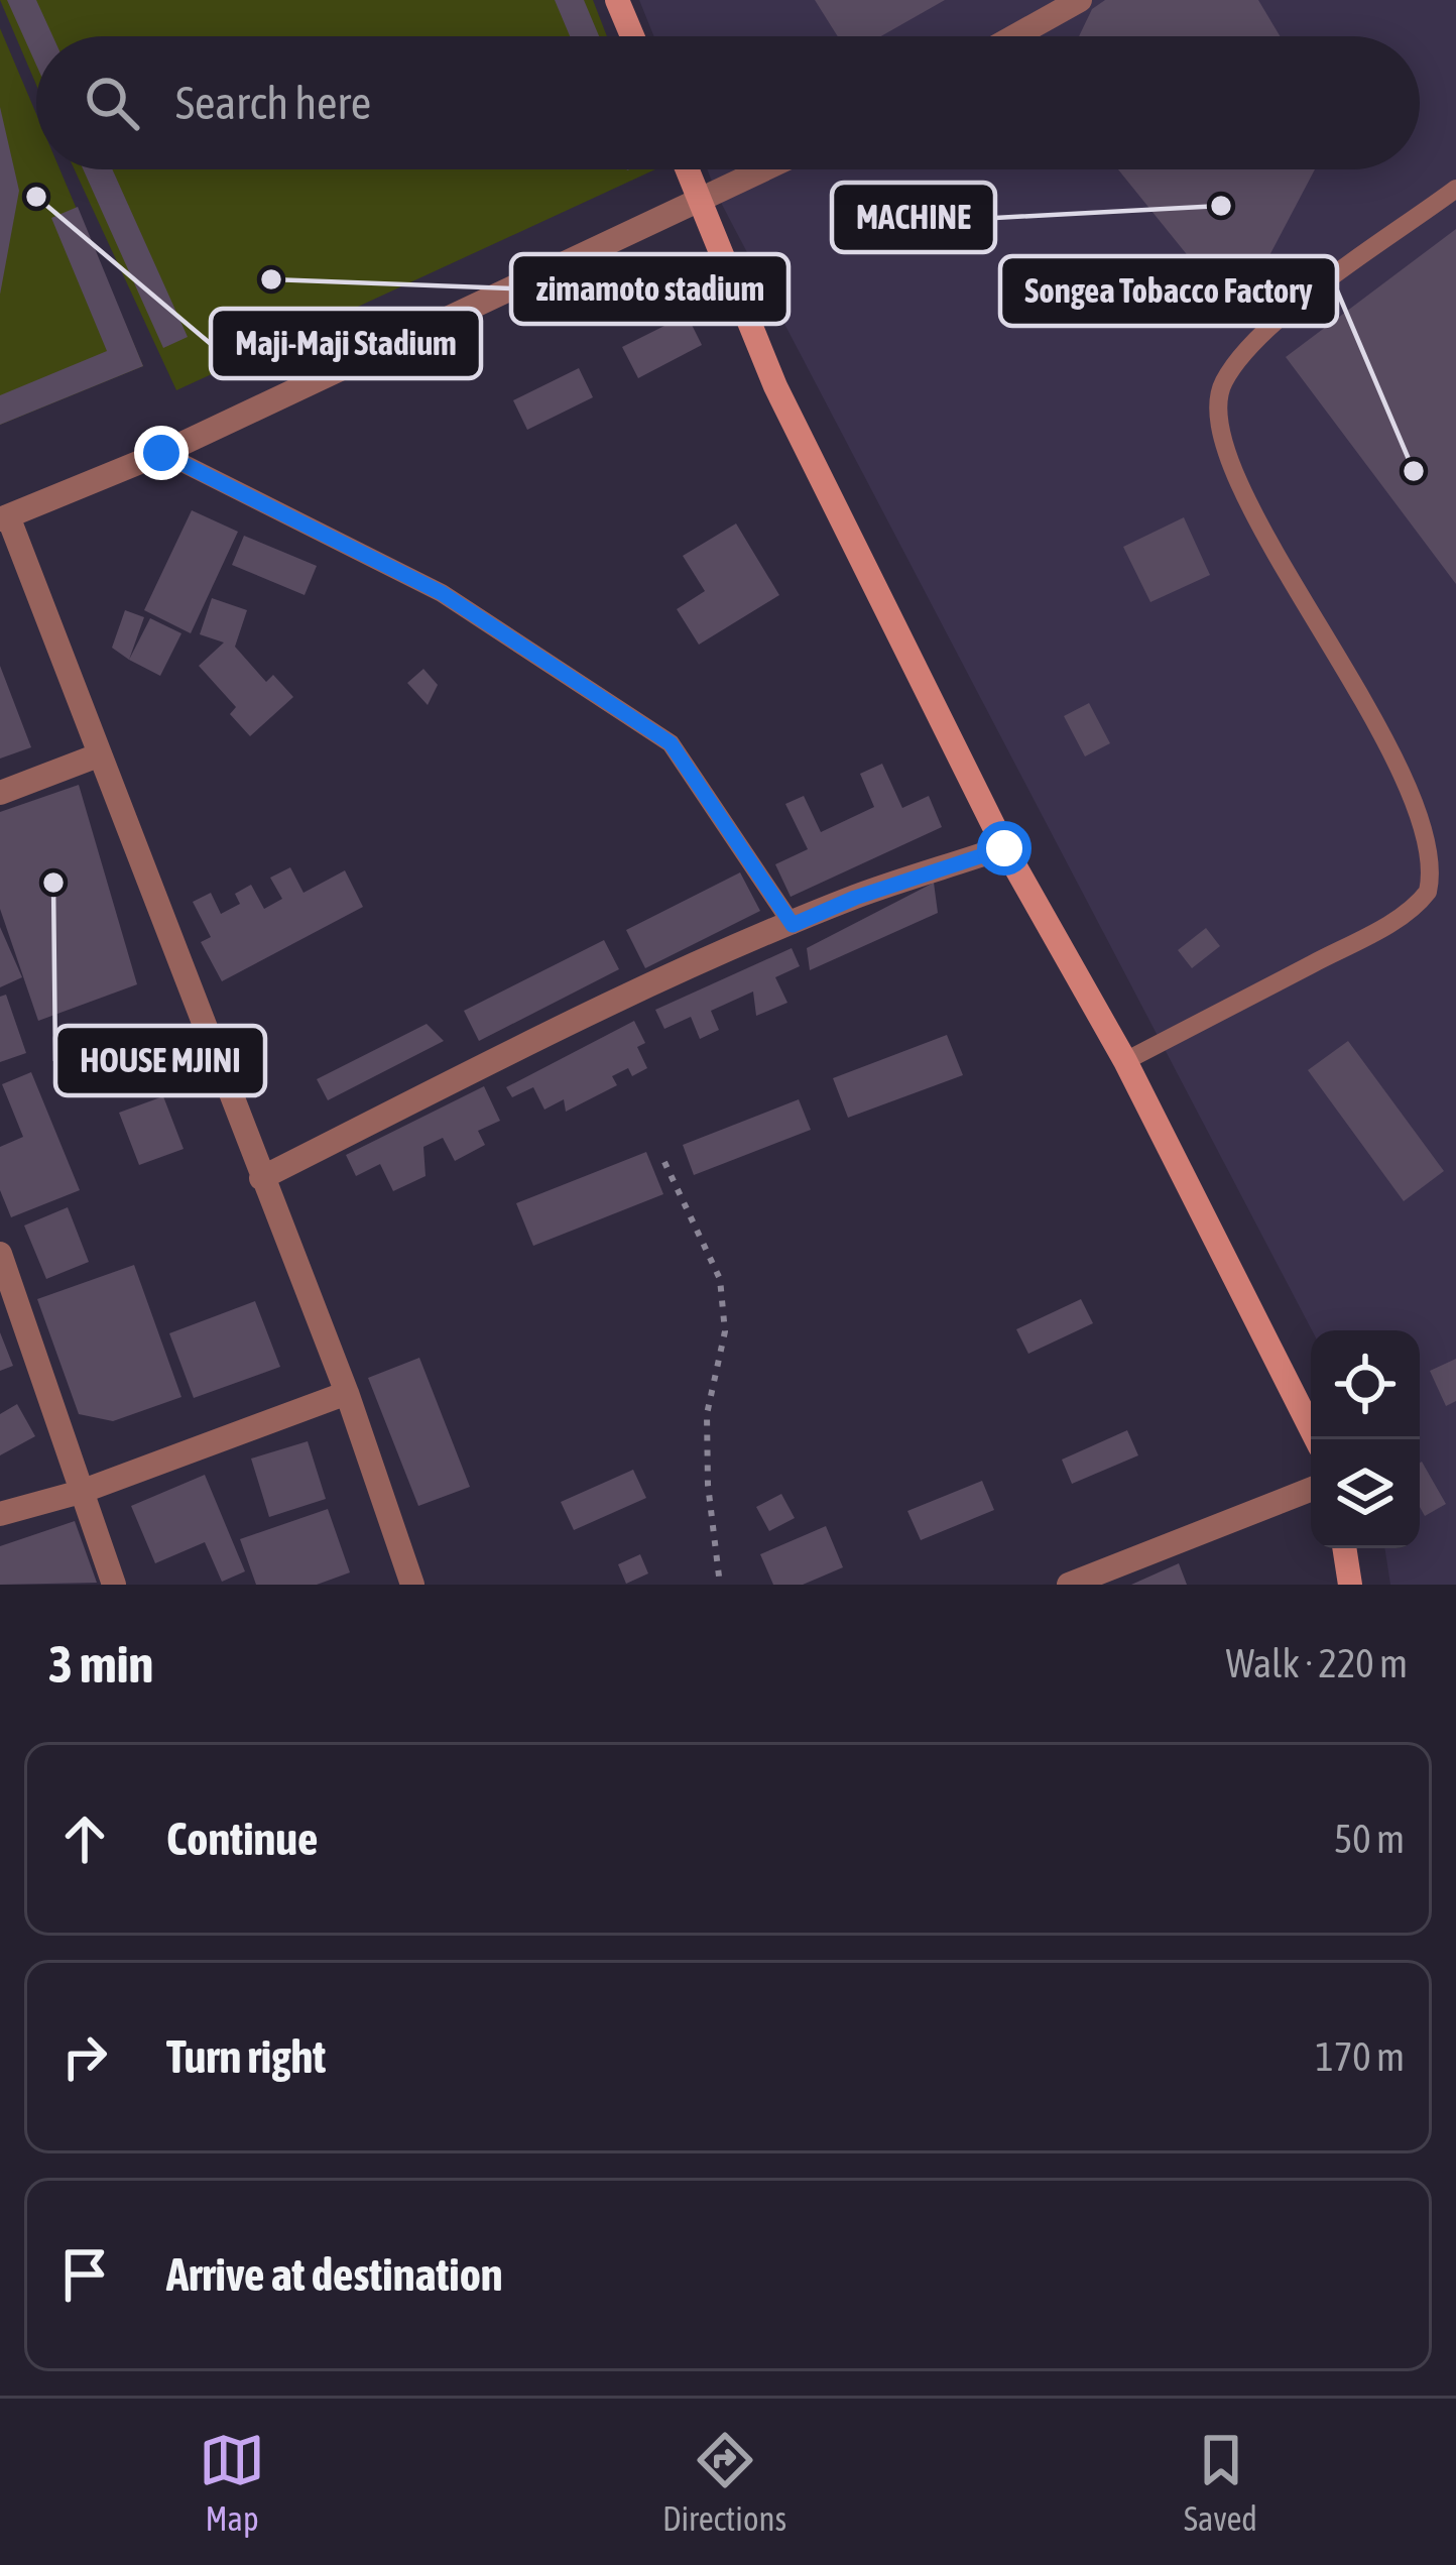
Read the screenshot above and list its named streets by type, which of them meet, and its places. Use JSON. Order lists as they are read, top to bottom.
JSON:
{
  "places": [
    "Maji-Maji Stadium",
    "MACHINE",
    "zimamoto stadium",
    "Songea Tobacco Factory",
    "HOUSE MJINI"
  ],
  "page": {
    "search": "Search here",
    "heading": ["3 min", "Walk · 220 m"],
    "list": [
      ["Continue", "50 m"],
      ["Turn right", "170 m"],
      "Arrive at destination"
    ],
    "nav": ["Map", "Directions", "Saved"]
  }
}
